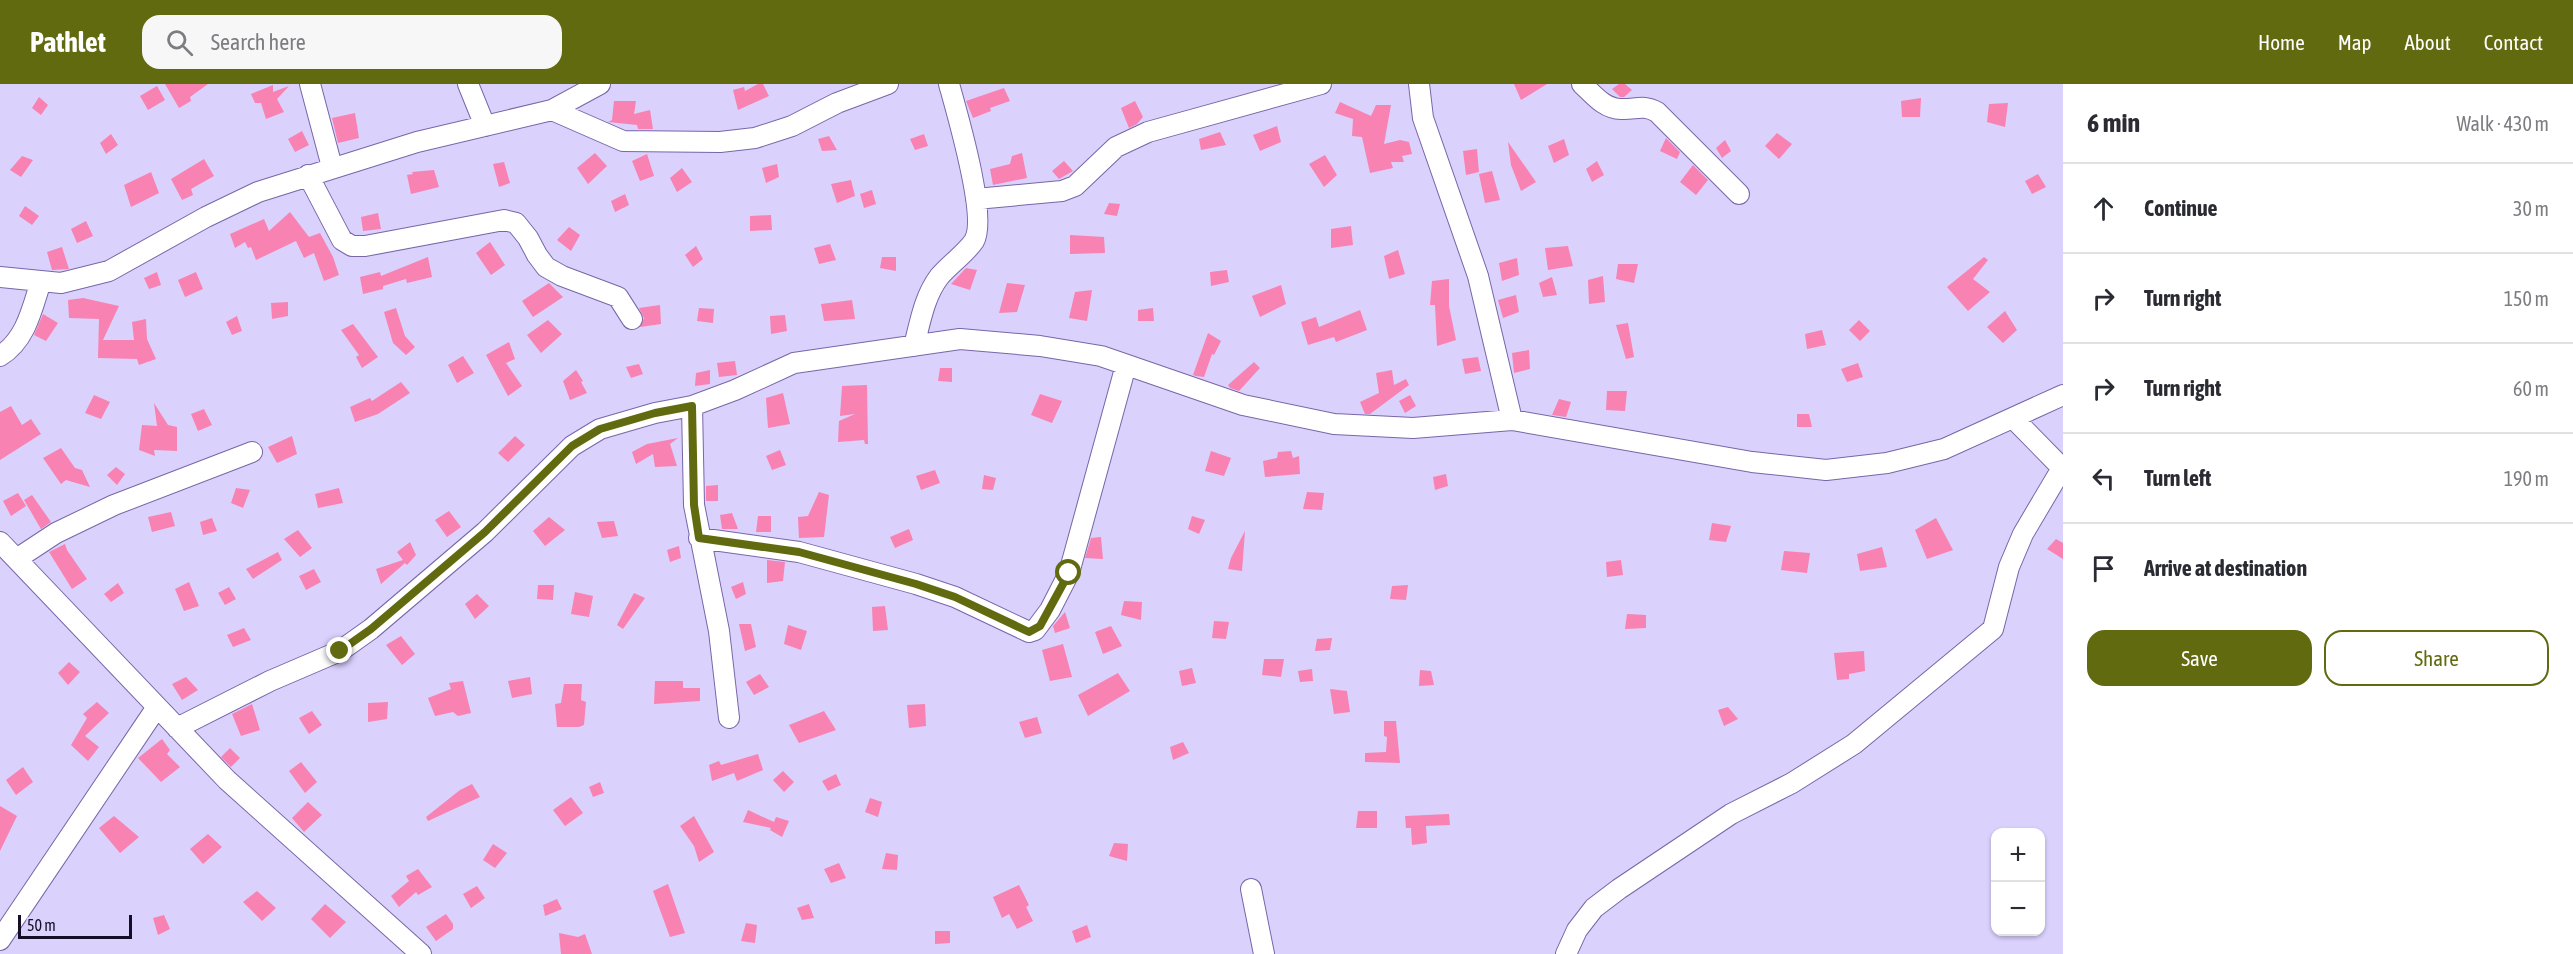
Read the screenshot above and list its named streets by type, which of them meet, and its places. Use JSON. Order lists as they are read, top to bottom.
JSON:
{
  "scale_bar": "50 m",
  "page": {
    "header": "Pathlet",
    "search": "Search here",
    "nav": [
      "Home",
      "Map",
      "About",
      "Contact"
    ],
    "heading": ["6 min", "Walk · 430 m"],
    "list": [
      ["Continue", "30 m"],
      ["Turn right", "150 m"],
      ["Turn right", "60 m"],
      ["Turn left", "190 m"],
      "Arrive at destination"
    ],
    "buttons": ["Save", "Share"],
    "map_buttons": ["+", "−"],
    "scale": "50 m"
  }
}
